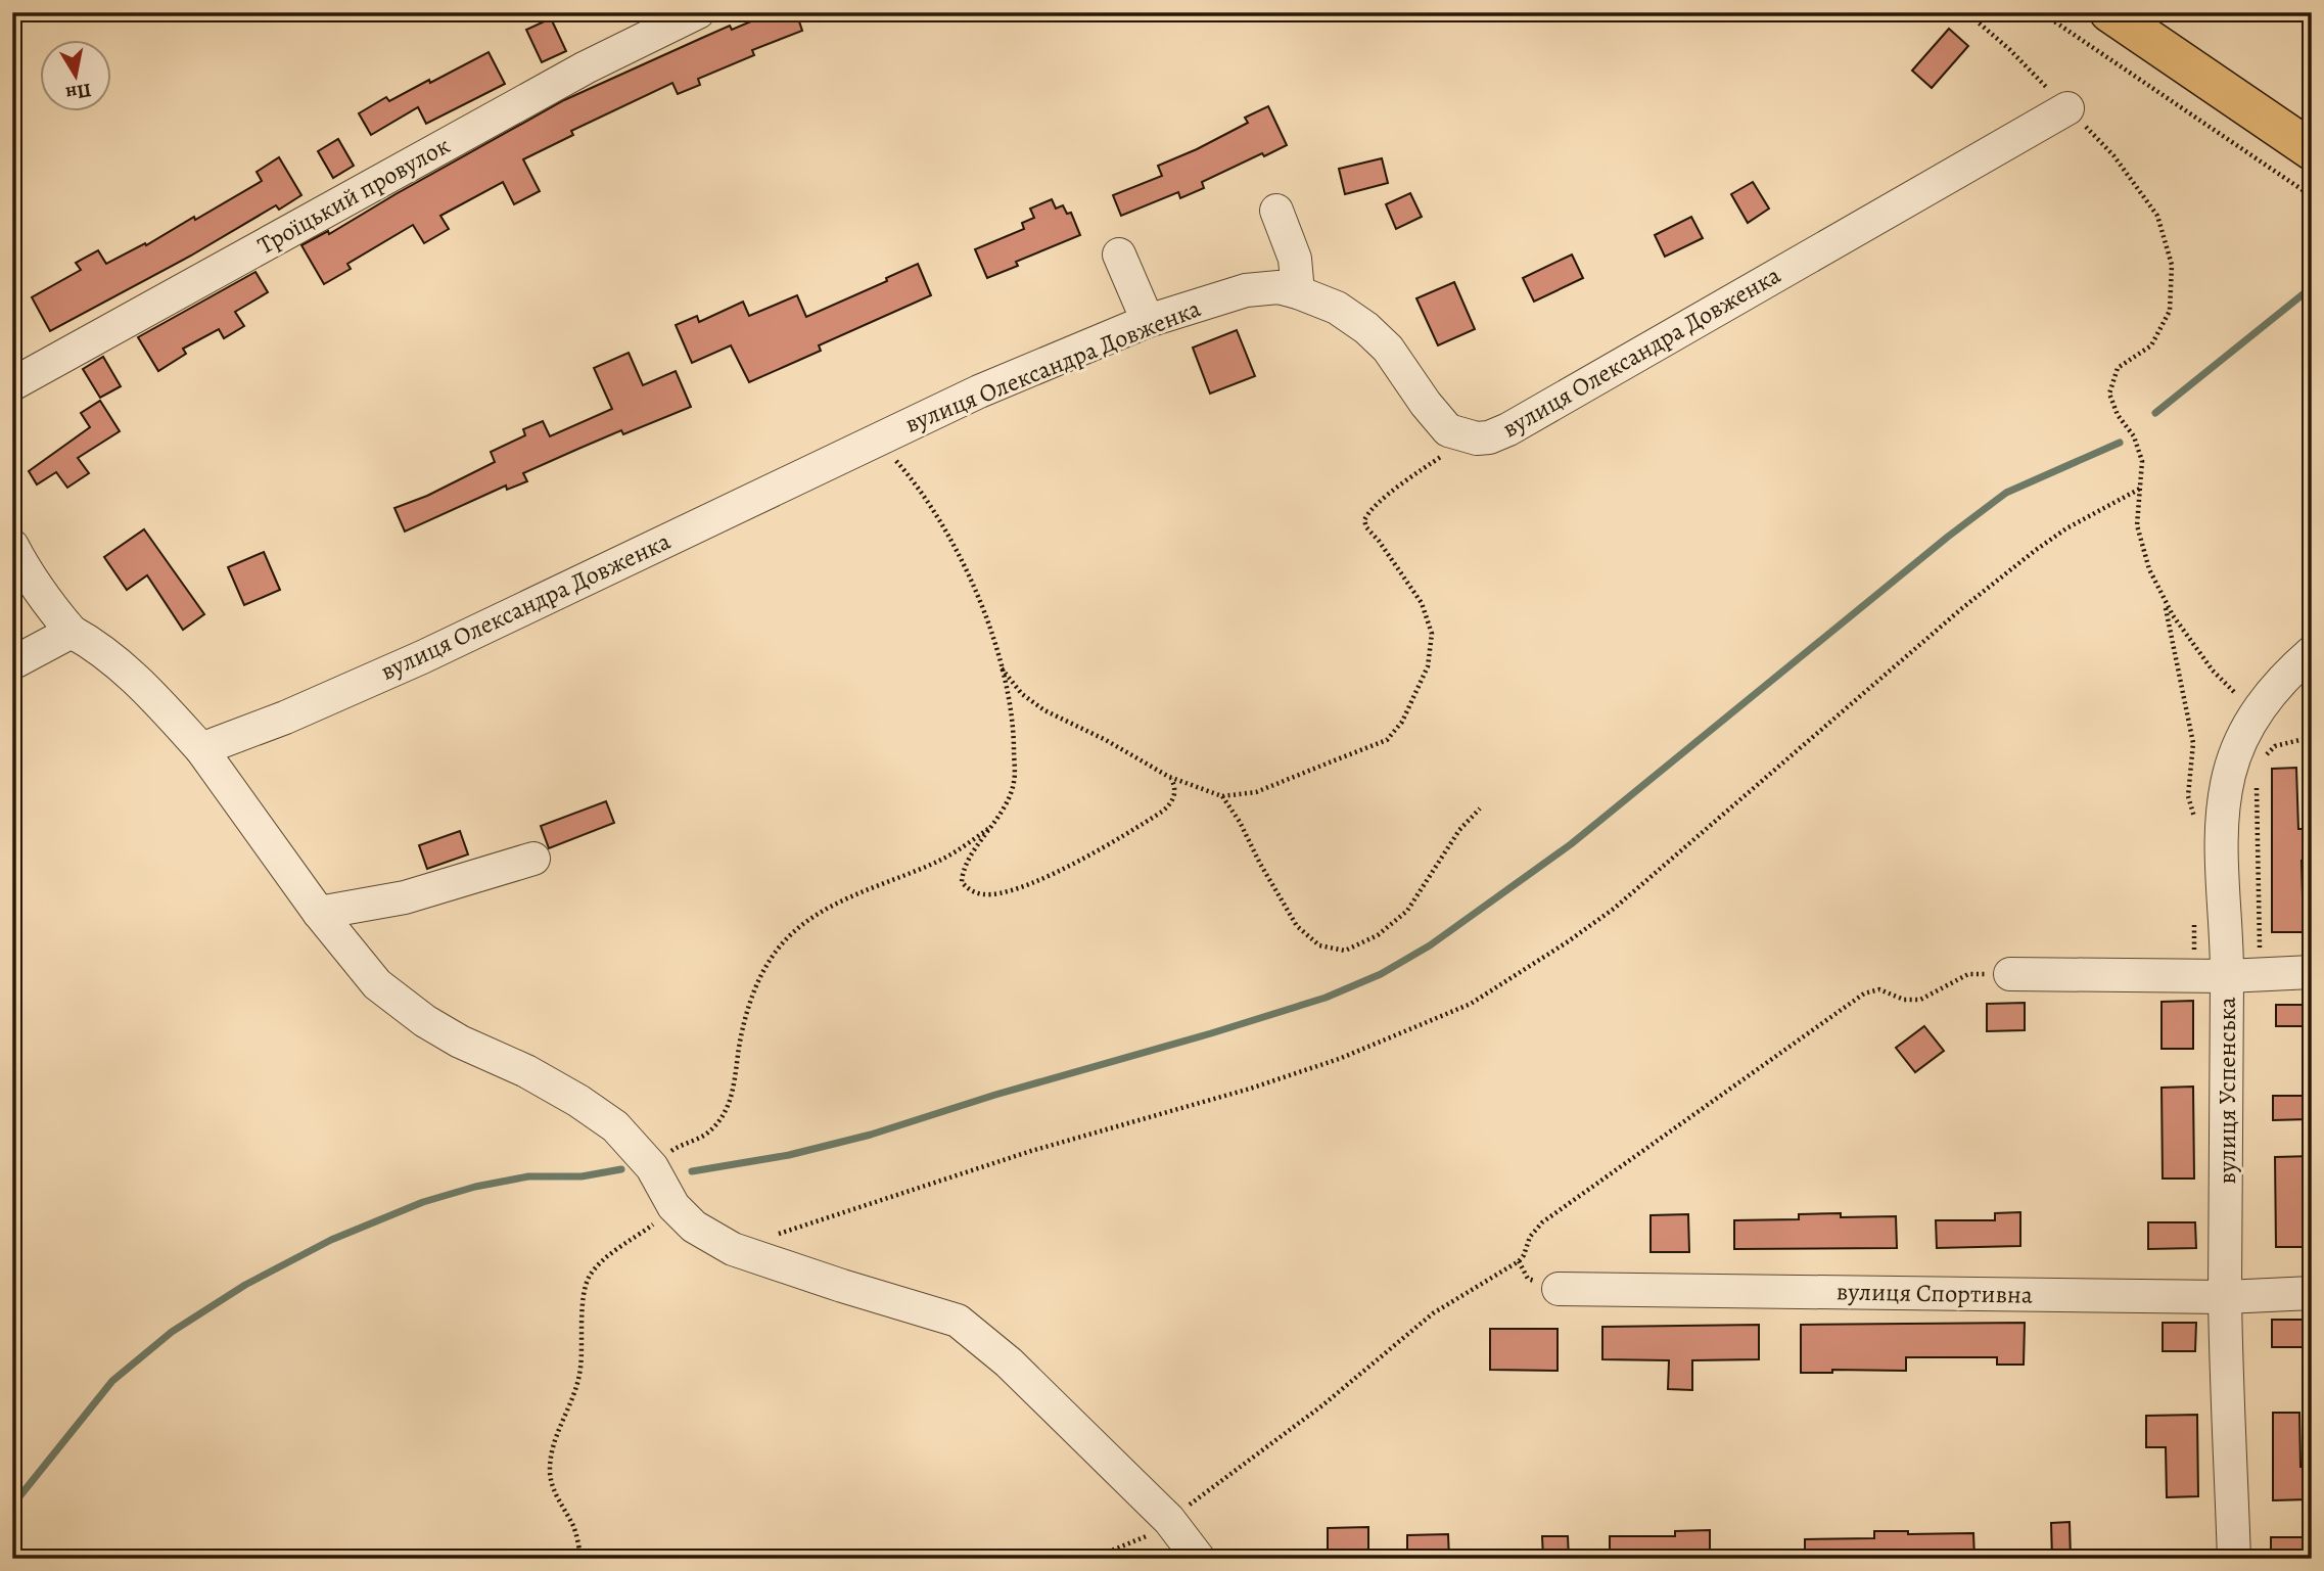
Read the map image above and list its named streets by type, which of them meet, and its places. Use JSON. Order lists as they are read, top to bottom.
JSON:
{
  "streets": {
    "street": [
      "Троїцький провулок",
      "вулиця Олександра Довженка",
      "вулиця Успенська",
      "вулиця Спортивна"
    ]
  },
  "crossings": [
    ["вулиця Успенська", "вулиця Спортивна"]
  ],
  "north": "bottom"
}
